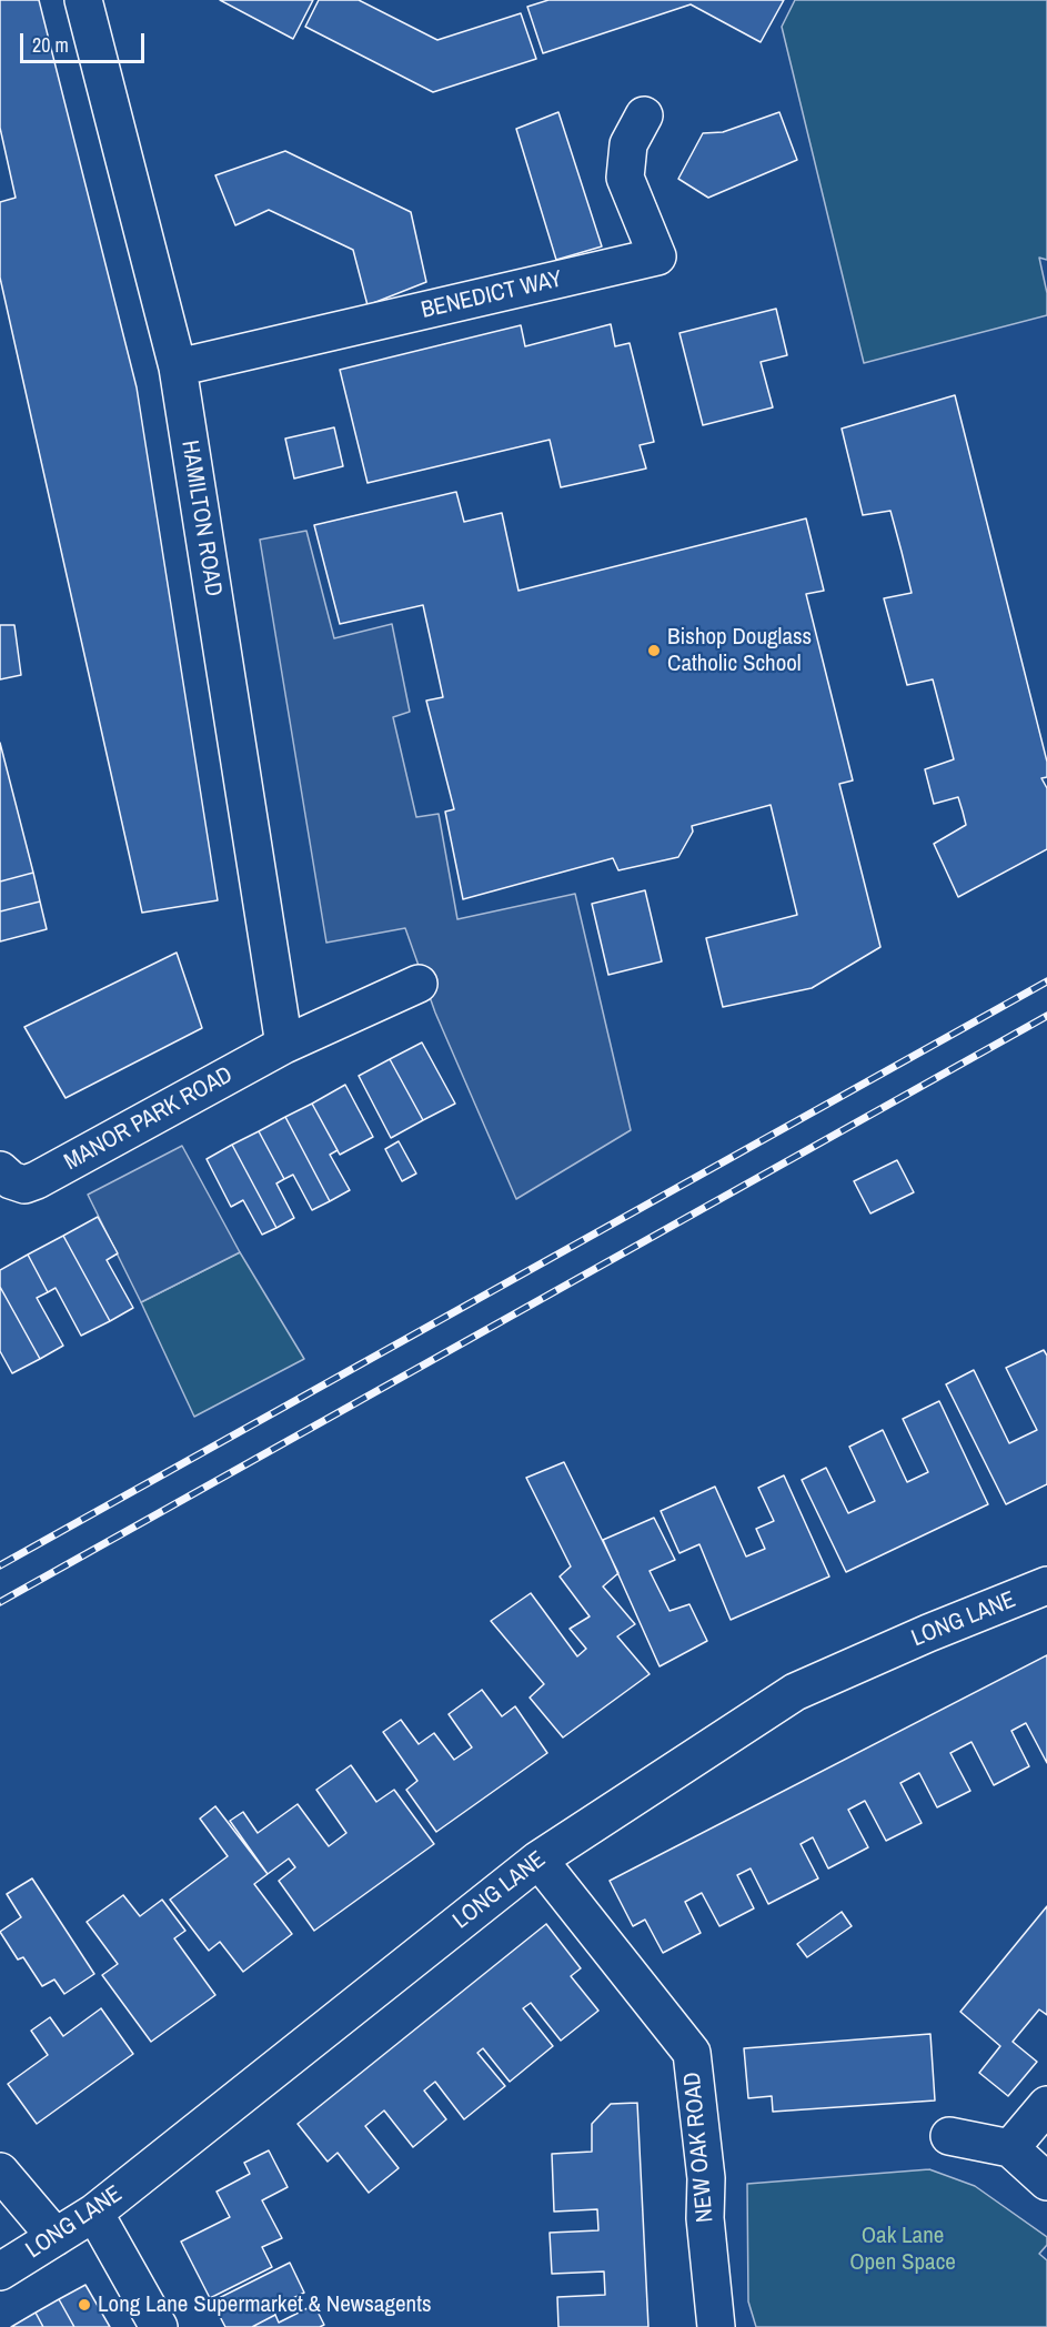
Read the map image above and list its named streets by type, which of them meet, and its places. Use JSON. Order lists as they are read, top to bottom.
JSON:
{
  "streets": {
    "street": [
      "BENEDICT WAY",
      "HAMILTON ROAD",
      "MANOR PARK ROAD",
      "LONG LANE",
      "NEW OAK ROAD"
    ]
  },
  "crossings": [
    ["BENEDICT WAY", "HAMILTON ROAD"],
    ["HAMILTON ROAD", "MANOR PARK ROAD"],
    ["LONG LANE", "NEW OAK ROAD"]
  ],
  "parks": ["Oak Lane Open Space"],
  "places": ["Bishop Douglass Catholic School", "Long Lane Supermarket & Newsagents"],
  "scale_bar": "20 m"
}
